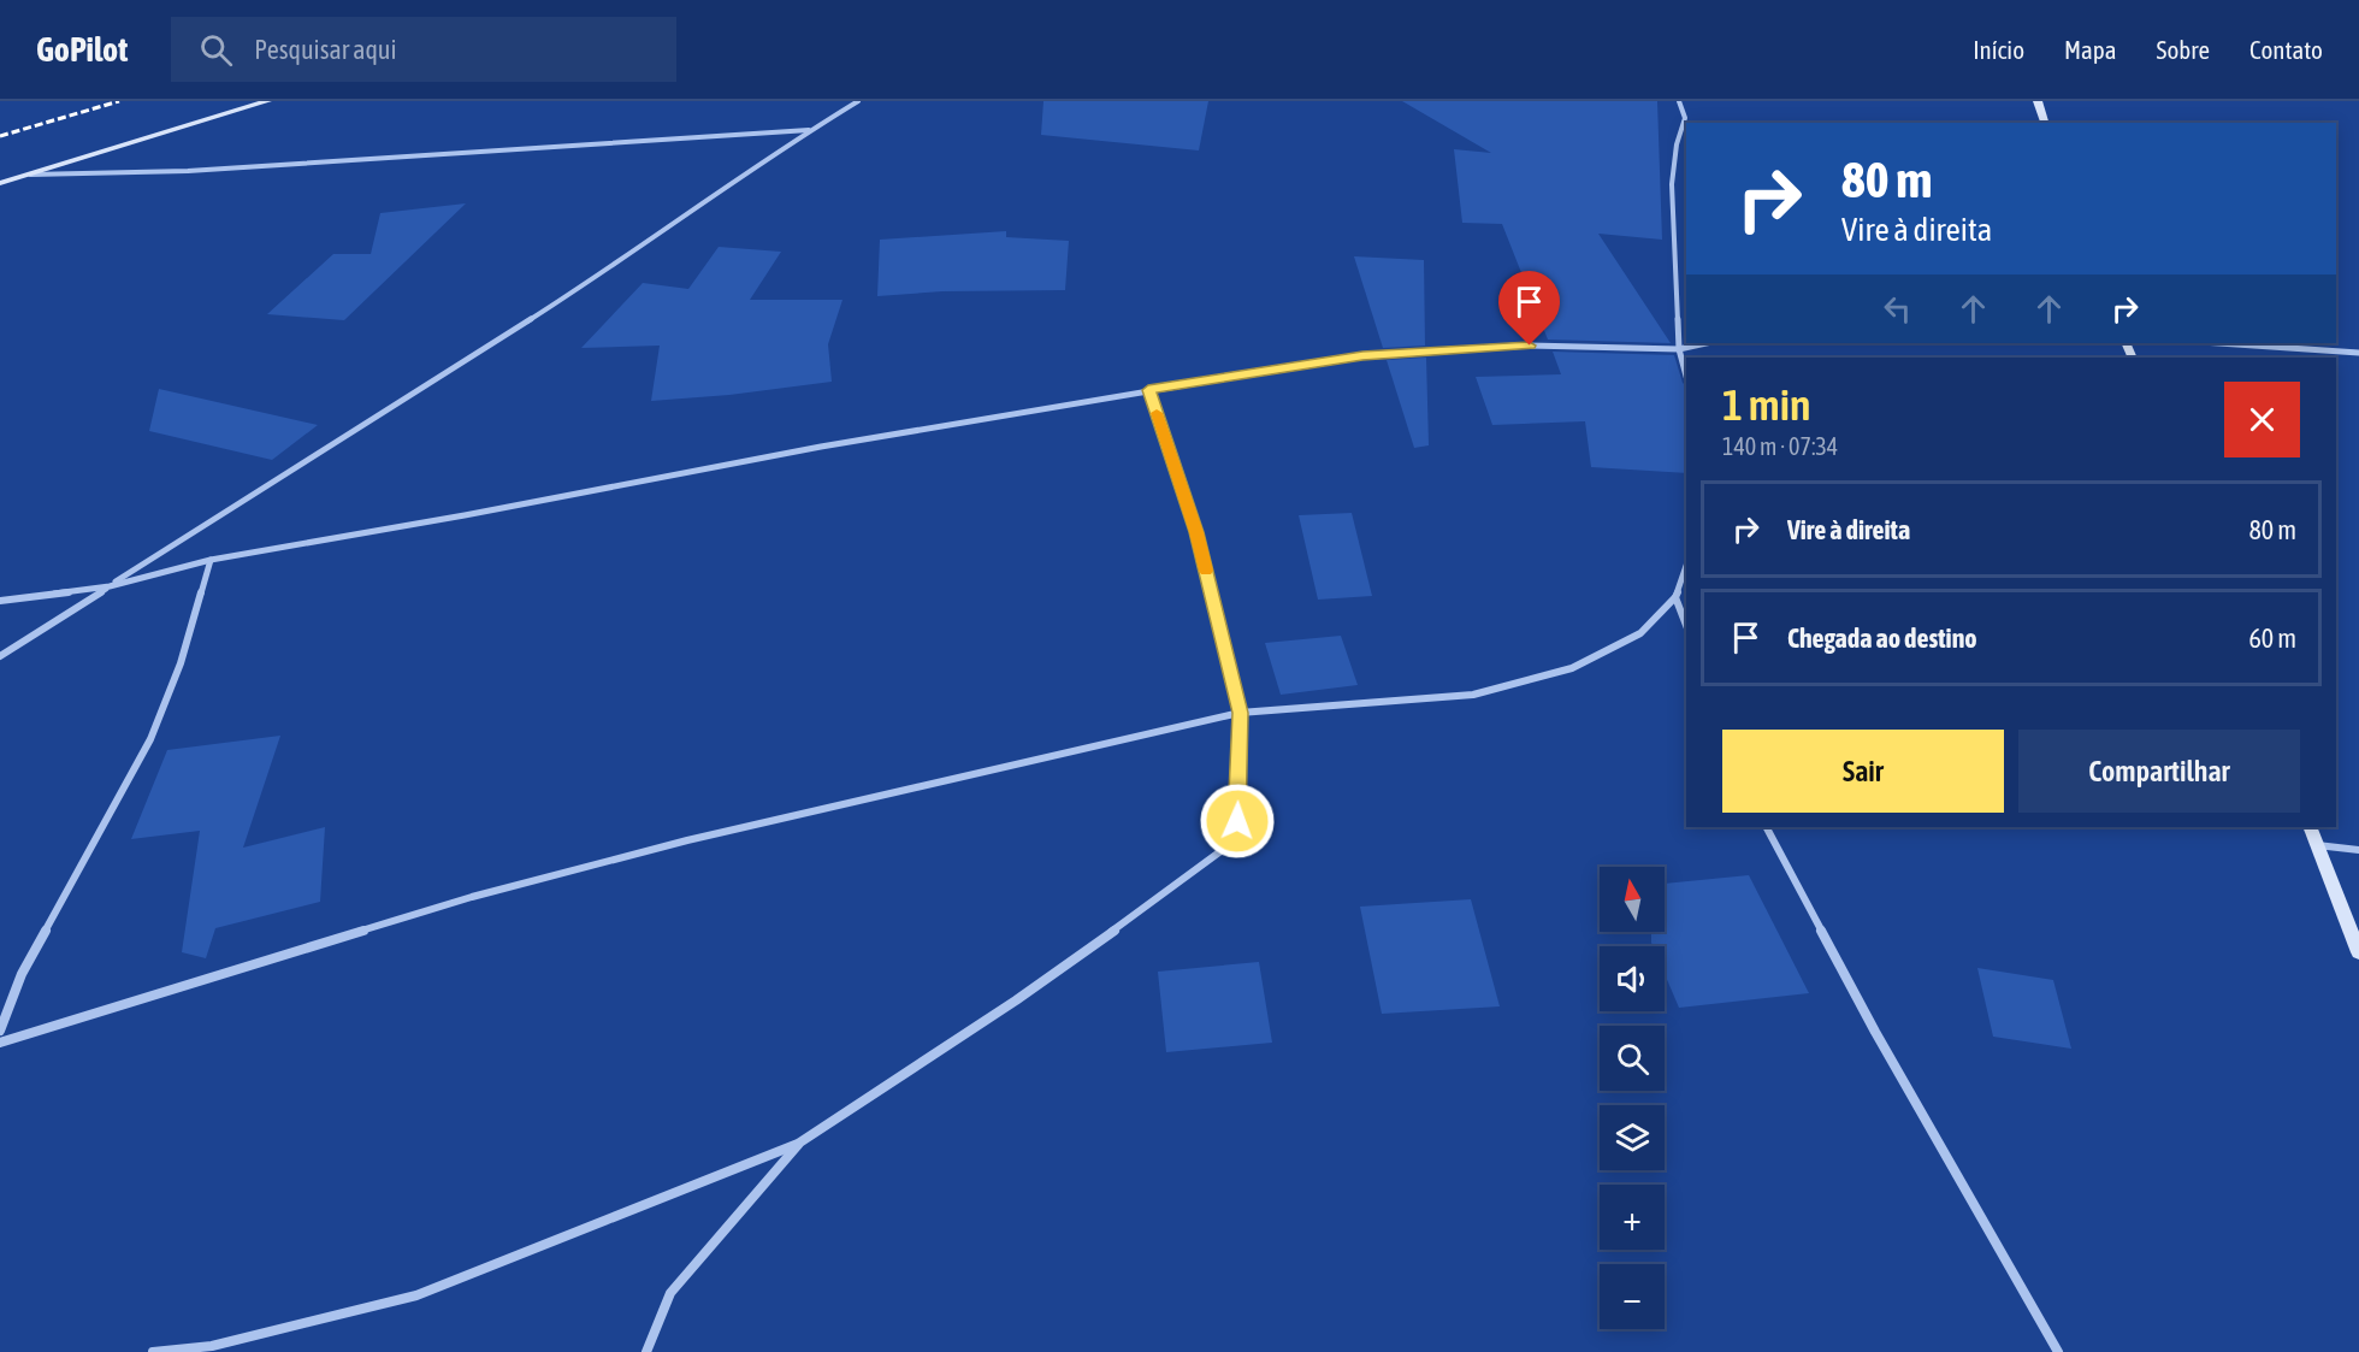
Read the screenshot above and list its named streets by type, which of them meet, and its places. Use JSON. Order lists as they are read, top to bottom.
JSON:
{
  "north": "top",
  "page": {
    "header": "GoPilot",
    "search": "Pesquisar aqui",
    "nav": [
      "Início",
      "Mapa",
      "Sobre",
      "Contato"
    ],
    "turn": ["80 m", "Vire à direita"],
    "heading": ["1 min", "140 m · 07:34"],
    "list": [
      {
        "name": "Vire à direita",
        "value": "80 m"
      },
      {
        "name": "Chegada ao destino",
        "value": "60 m"
      }
    ],
    "buttons": ["Sair", "Compartilhar"],
    "map_buttons": ["+", "−"]
  }
}
